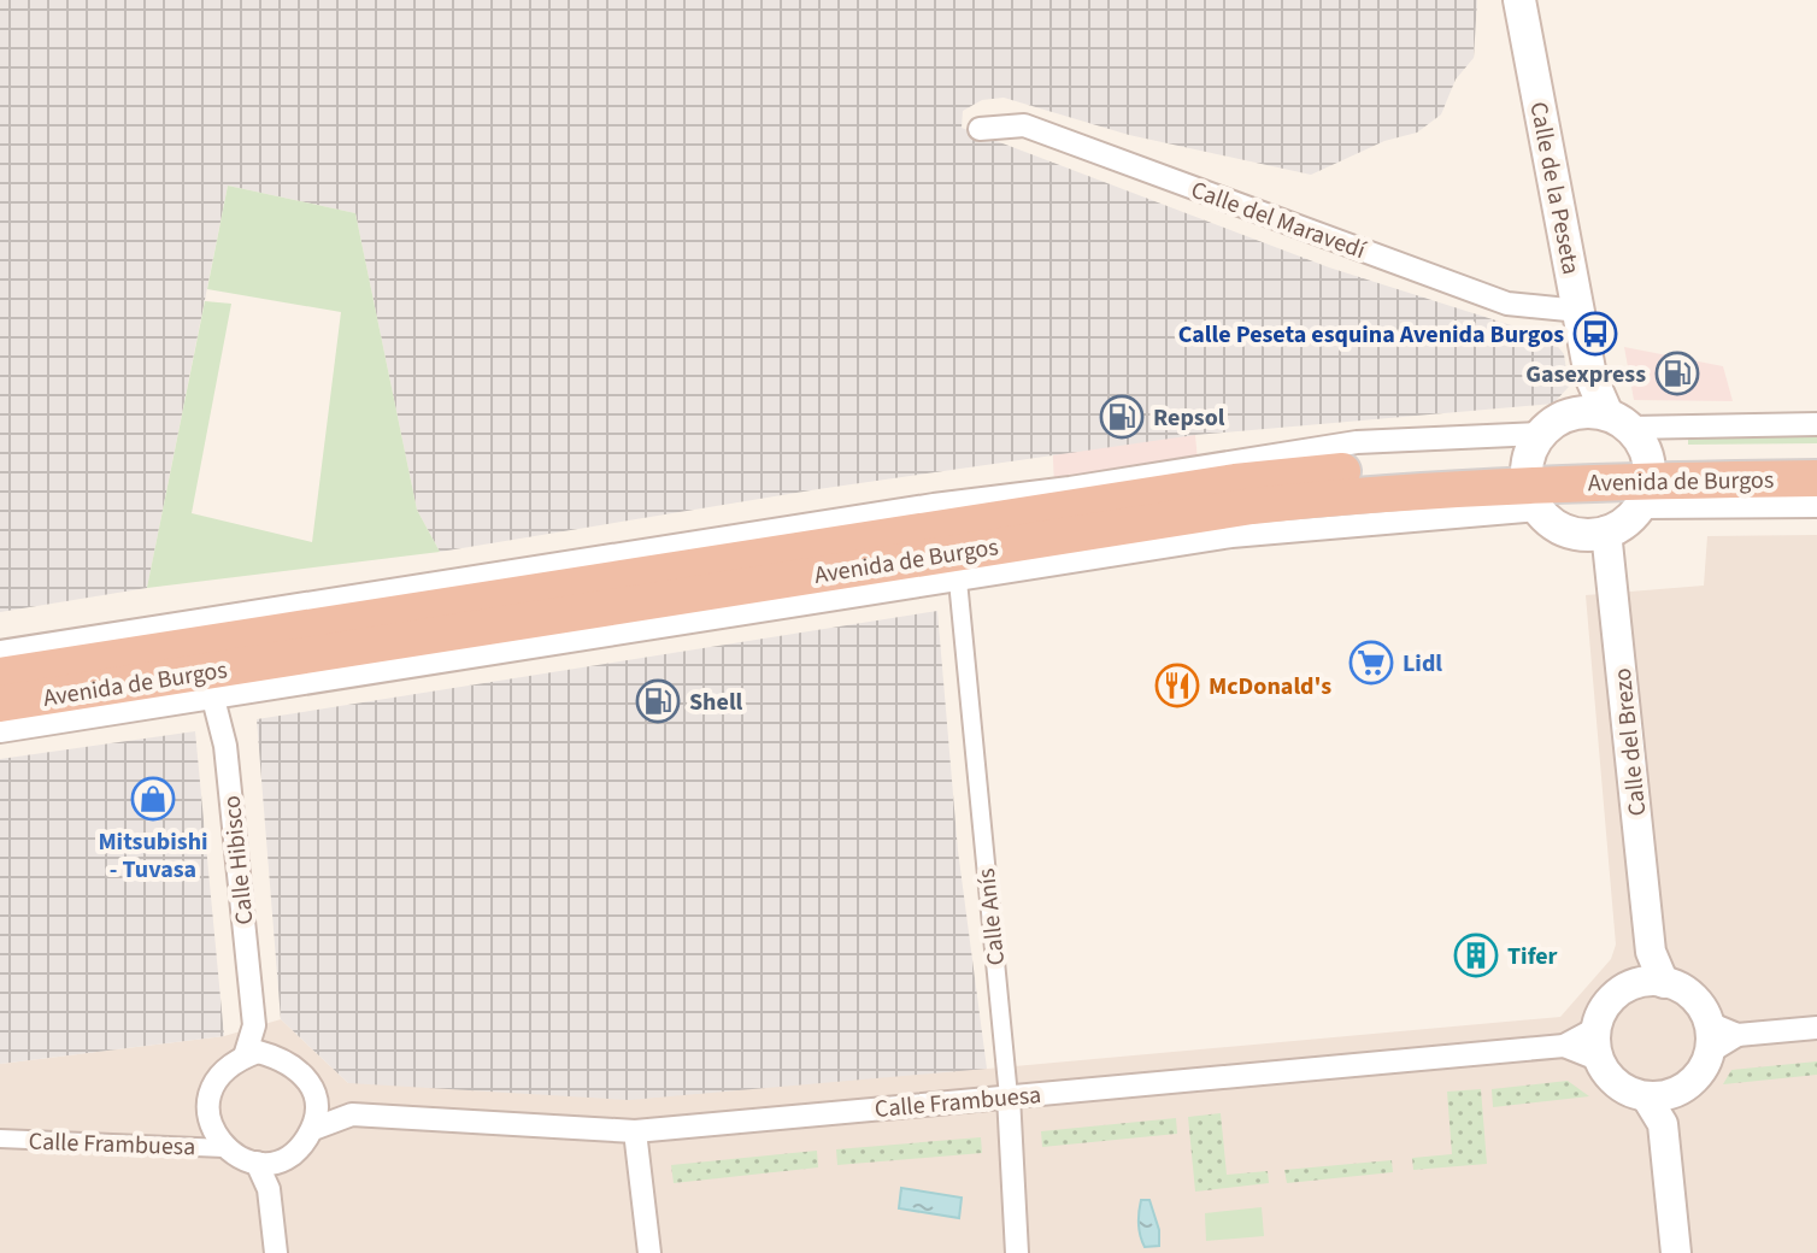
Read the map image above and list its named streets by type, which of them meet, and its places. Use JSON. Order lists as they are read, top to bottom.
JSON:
{
  "streets": {
    "highway": ["Avenida de Burgos"],
    "main road": ["Calle de la Peseta"],
    "street": [
      "Calle del Maravedí",
      "Calle del Brezo",
      "Calle Hibisco",
      "Calle Anís",
      "Calle Frambuesa"
    ]
  },
  "crossings": [
    ["Calle de la Peseta", "Calle del Maravedí"],
    ["Calle de la Peseta", "Avenida de Burgos"],
    ["Avenida de Burgos", "Calle Hibisco"],
    ["Avenida de Burgos", "Calle Anís"],
    ["Calle del Brezo", "Calle Frambuesa"],
    ["Calle Hibisco", "Calle Frambuesa"],
    ["Calle Anís", "Calle Frambuesa"]
  ],
  "places": {
    "bus stop": ["Calle Peseta esquina Avenida Burgos"],
    "fuel station": ["Gasexpress", "Repsol", "Shell"],
    "supermarket": ["Lidl"],
    "restaurant": ["McDonald's"],
    "shop": ["Mitsubishi - Tuvasa"],
    "building": ["Tifer"]
  }
}
